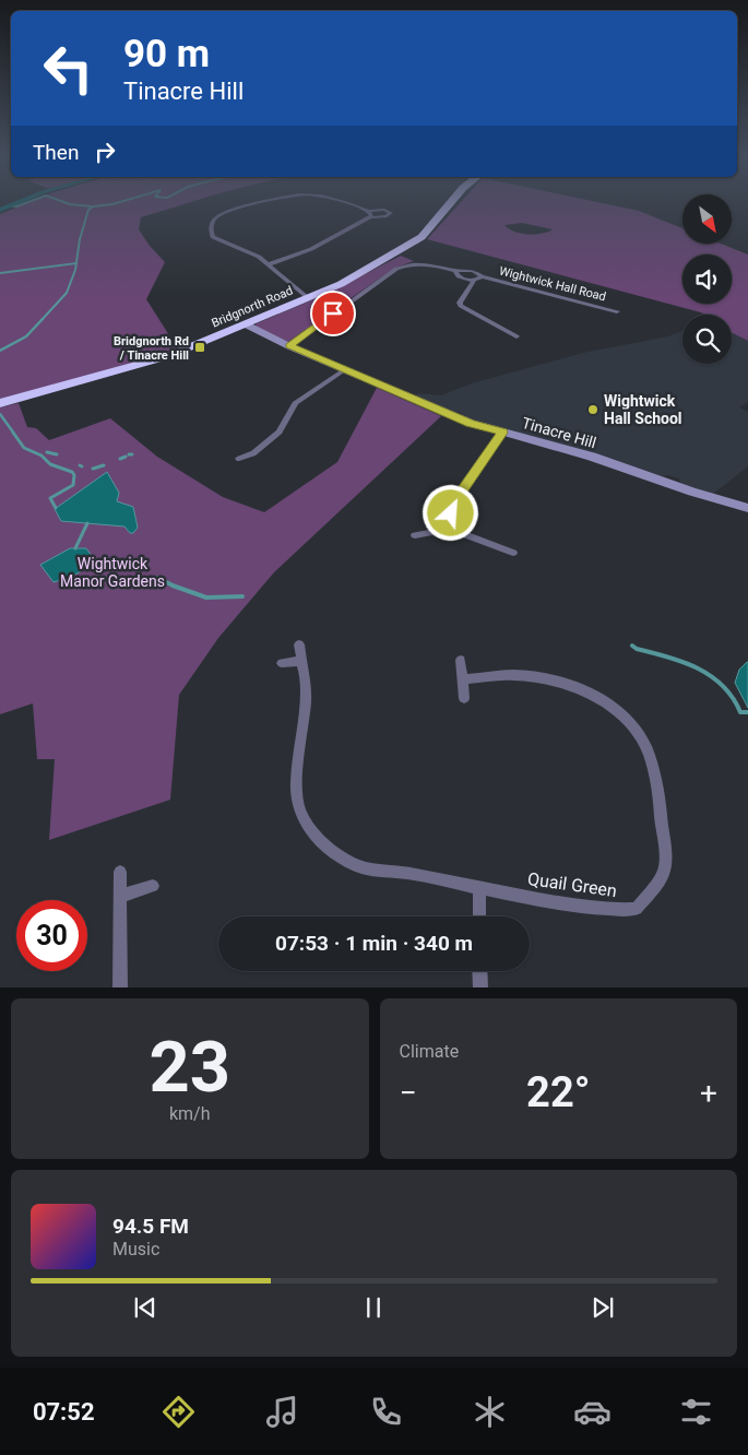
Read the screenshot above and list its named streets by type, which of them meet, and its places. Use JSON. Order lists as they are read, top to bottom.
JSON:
{
  "streets": {
    "highway": ["Bridgnorth Road"],
    "street": ["Wightwick Hall Road", "Tinacre Hill", "Quail Green"]
  },
  "crossings": [
    ["Bridgnorth Road", "Tinacre Hill"]
  ],
  "parks": ["Wightwick Manor Gardens"],
  "places": {
    "transit": ["Bridgnorth Rd / Tinacre Hill"],
    "other": ["Wightwick Hall School"]
  },
  "north": "bottom right",
  "page": {
    "turn": ["90 m", "Tinacre Hill"],
    "then": "Then",
    "limit": "30",
    "trip": "07:53 · 1 min · 340 m",
    "tile": [
      ["23", "km/h"],
      "Climate"
    ],
    "heat": ["−", "22°", "+"],
    "song": ["94.5 FM", "Music"],
    "tabs": "07:52"
  }
}
